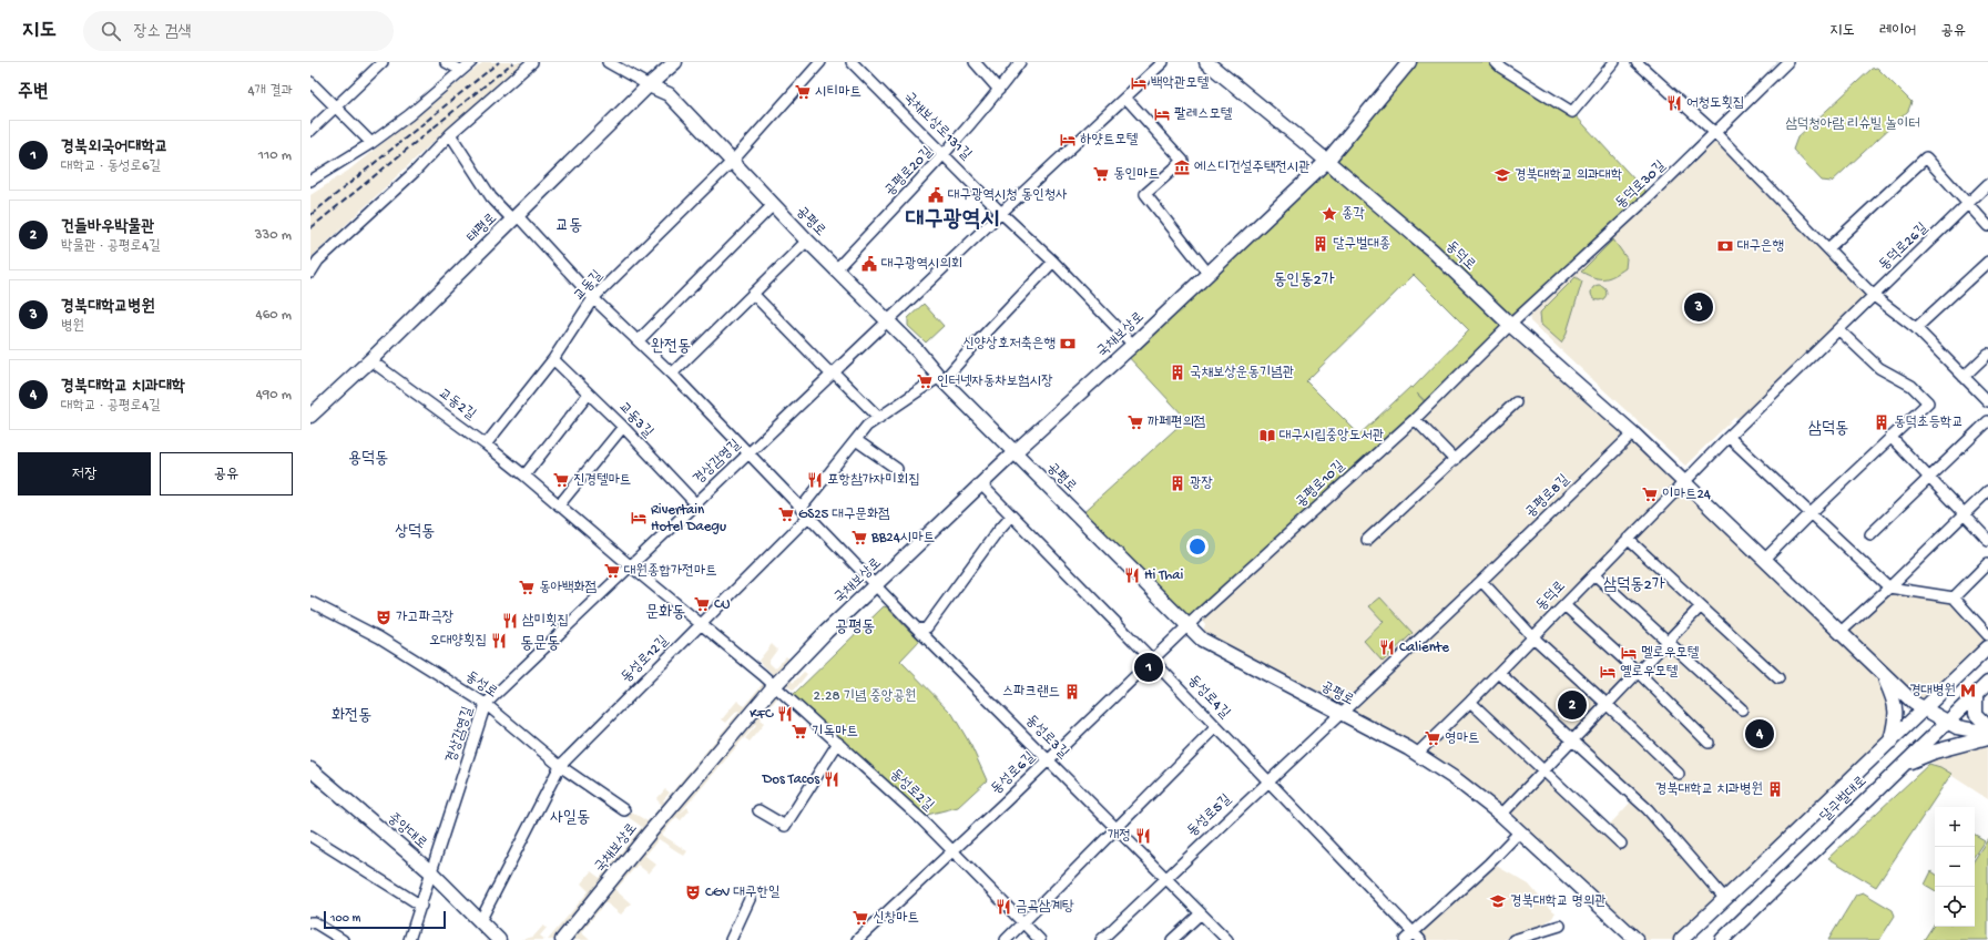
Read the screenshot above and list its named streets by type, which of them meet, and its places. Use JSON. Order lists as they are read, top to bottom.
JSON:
{
  "streets": {
    "main road": [
      "공평로",
      "태평로",
      "동덕로",
      "국채보상로",
      "달구벌대로",
      "중앙대로"
    ],
    "street": [
      "국채보상로131길",
      "공평로20길",
      "동덕로30길",
      "동덕로26길",
      "교동길",
      "교동2길",
      "교동3길",
      "경상감영길",
      "공평로10길",
      "공평로8길",
      "동성로12길",
      "동성로",
      "동성로4길",
      "동성로3길",
      "동성로6길",
      "동성로2길",
      "동성로5길"
    ]
  },
  "crossings": [
    ["국채보상로131길", "공평로20길"],
    ["국채보상로131길", "국채보상로"],
    ["국채보상로131길", "경상감영길"],
    ["공평로20길", "공평로"],
    ["동덕로30길", "동덕로"],
    ["동덕로30길", "공평로10길"],
    ["공평로", "태평로"],
    ["공평로", "교동길"],
    ["공평로", "국채보상로"],
    ["공평로", "경상감영길"],
    ["공평로", "공평로10길"],
    ["공평로", "공평로8길"],
    ["공평로", "동성로6길"],
    ["공평로", "동성로5길"],
    ["태평로", "교동2길"],
    ["태평로", "동성로3길"],
    ["동덕로26길", "동덕로"],
    ["동덕로", "국채보상로"],
    ["동덕로", "공평로10길"],
    ["동덕로", "공평로8길"],
    ["동덕로", "달구벌대로"],
    ["교동길", "교동2길"],
    ["교동길", "교동3길"],
    ["교동길", "동성로3길"],
    ["국채보상로", "동성로4길"],
    ["국채보상로", "동성로3길"],
    ["국채보상로", "동성로2길"],
    ["교동2길", "경상감영길"],
    ["교동2길", "동성로12길"],
    ["교동2길", "동성로2길"],
    ["교동3길", "경상감영길"],
    ["경상감영길", "동성로"],
    ["경상감영길", "동성로3길"],
    ["경상감영길", "중앙대로"],
    ["공평로10길", "동성로6길"],
    ["공평로8길", "동성로5길"],
    ["동성로12길", "동성로"],
    ["동성로12길", "동성로3길"],
    ["동성로12길", "동성로2길"],
    ["동성로4길", "동성로6길"],
    ["동성로4길", "동성로5길"],
    ["동성로3길", "동성로6길"],
    ["동성로3길", "동성로5길"],
    ["동성로6길", "동성로2길"]
  ],
  "districts": [
    "대구광역시",
    "교동",
    "동인동2가",
    "완전동",
    "삼덕동",
    "용덕동",
    "상덕동",
    "삼덕동2가",
    "문화동",
    "공평동",
    "동문동",
    "화전동",
    "사일동"
  ],
  "parks": ["삼덕청아람 리슈빌 놀이터", "2.28 기념 중앙공원"],
  "places": {
    "hotel": [
      "백악관모텔",
      "팔레스모텔",
      "하얏트모텔",
      "Rivertain Hotel Daegu",
      "멜로우모텔",
      "옐로우모텔"
    ],
    "supermarket": [
      "시티마트",
      "동인마트",
      "인터넷자동차보험시장",
      "까페편의점",
      "진경텔마트",
      "이마트24",
      "GS25 대구문화점",
      "BB24시마트",
      "대원종합가전마트",
      "동아백화점",
      "CU",
      "기독마트",
      "영마트",
      "신창마트"
    ],
    "restaurant": [
      "어청도횟집",
      "포항참가자미회집",
      "Hi Thai",
      "삼미횟집",
      "오대양횟집",
      "Caliente",
      "KFC",
      "Dos Tacos",
      "개정",
      "금곡삼계탕"
    ],
    "museum": ["에스디건설주택전시관"],
    "school or university": ["경북대학교 의과대학", "경북대학교 명의관"],
    "public building": ["대구광역시청 동인청사", "대구광역시의회"],
    "place": ["종각"],
    "building": [
      "달구벌대종",
      "국채보상운동기념관",
      "동덕초등학교",
      "광장",
      "스파크랜드",
      "경북대학교 치과병원"
    ],
    "bank": ["대구은행", "신양상호저축은행"],
    "library": ["대구시립중앙도서관"],
    "theatre": ["가고파극장", "CGV 대구한일"],
    "metro station": ["경대병원"]
  },
  "scale_bar": "100 m",
  "page": {
    "header": "지도",
    "search": "장소 검색",
    "nav": ["지도", "레이어", "공유"],
    "heading": ["주변", "4개 결과"],
    "list": [
      {
        "mark": "1",
        "name": "경북외국어대학교",
        "note": "대학교 · 동성로6길",
        "value": "110 m"
      },
      {
        "mark": "2",
        "name": "건들바우박물관",
        "note": "박물관 · 공평로4길",
        "value": "330 m"
      },
      {
        "mark": "3",
        "name": "경북대학교병원",
        "note": "병원",
        "value": "460 m"
      },
      {
        "mark": "4",
        "name": "경북대학교 치과대학",
        "note": "대학교 · 공평로4길",
        "value": "490 m"
      }
    ],
    "pins": [
      "3",
      "1",
      "2",
      "4"
    ],
    "buttons": ["저장", "공유"],
    "map_buttons": ["+", "−"],
    "scale": "100 m"
  }
}
